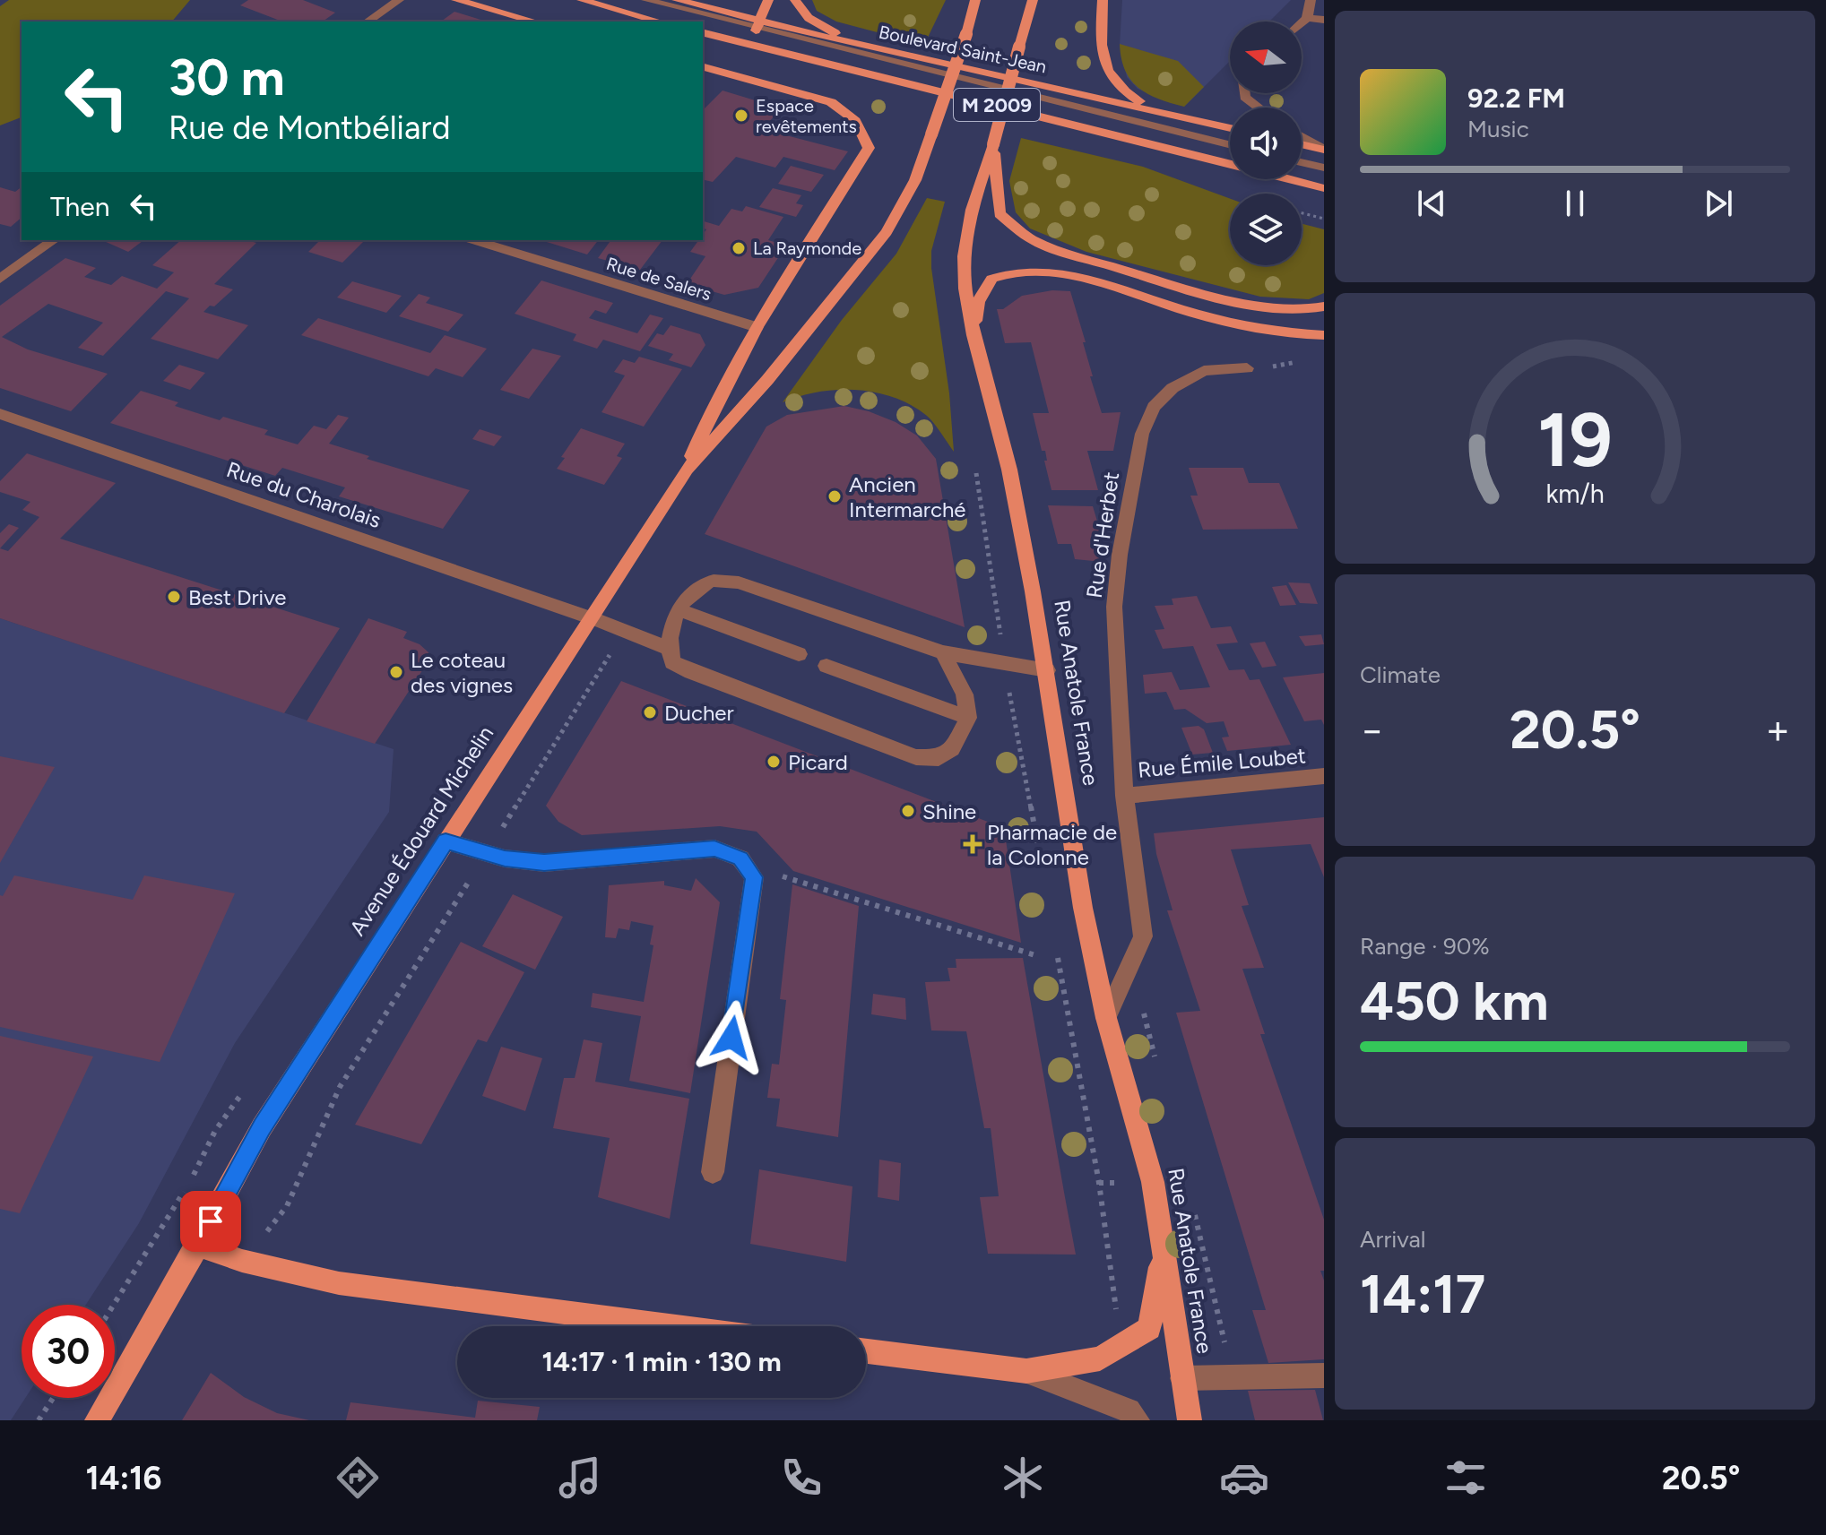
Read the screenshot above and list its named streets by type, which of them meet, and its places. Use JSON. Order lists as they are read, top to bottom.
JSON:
{
  "streets": {
    "main road": [
      "Boulevard Saint-Jean",
      "M 2009",
      "Rue Anatole France",
      "Avenue Édouard Michelin"
    ],
    "street": [
      "Rue de Salers",
      "Rue du Charolais",
      "Rue d'Herbet",
      "Rue Émile Loubet"
    ]
  },
  "crossings": [
    ["Rue du Charolais", "Avenue Édouard Michelin"],
    ["Rue d'Herbet", "Rue Anatole France"],
    ["Rue d'Herbet", "Rue Émile Loubet"]
  ],
  "places": {
    "other": [
      "Espace revêtements",
      "La Raymonde",
      "Ancien Intermarché",
      "Best Drive",
      "Le coteau des vignes",
      "Ducher",
      "Picard",
      "Shine"
    ],
    "health": ["Pharmacie de la Colonne"]
  },
  "north": "left",
  "page": {
    "turn": ["30 m", "Rue de Montbéliard"],
    "song": ["92.2 FM", "Music"],
    "then": "Then",
    "tile": [
      "Climate",
      ["Range · 90%", "450 km"],
      ["Arrival", "14:17"]
    ],
    "heat": ["−", "20.5°", "+"],
    "limit": "30",
    "trip": "14:17 · 1 min · 130 m",
    "tabs": ["14:16", "20.5°"],
    "gauge": ["19", "km/h"]
  }
}
